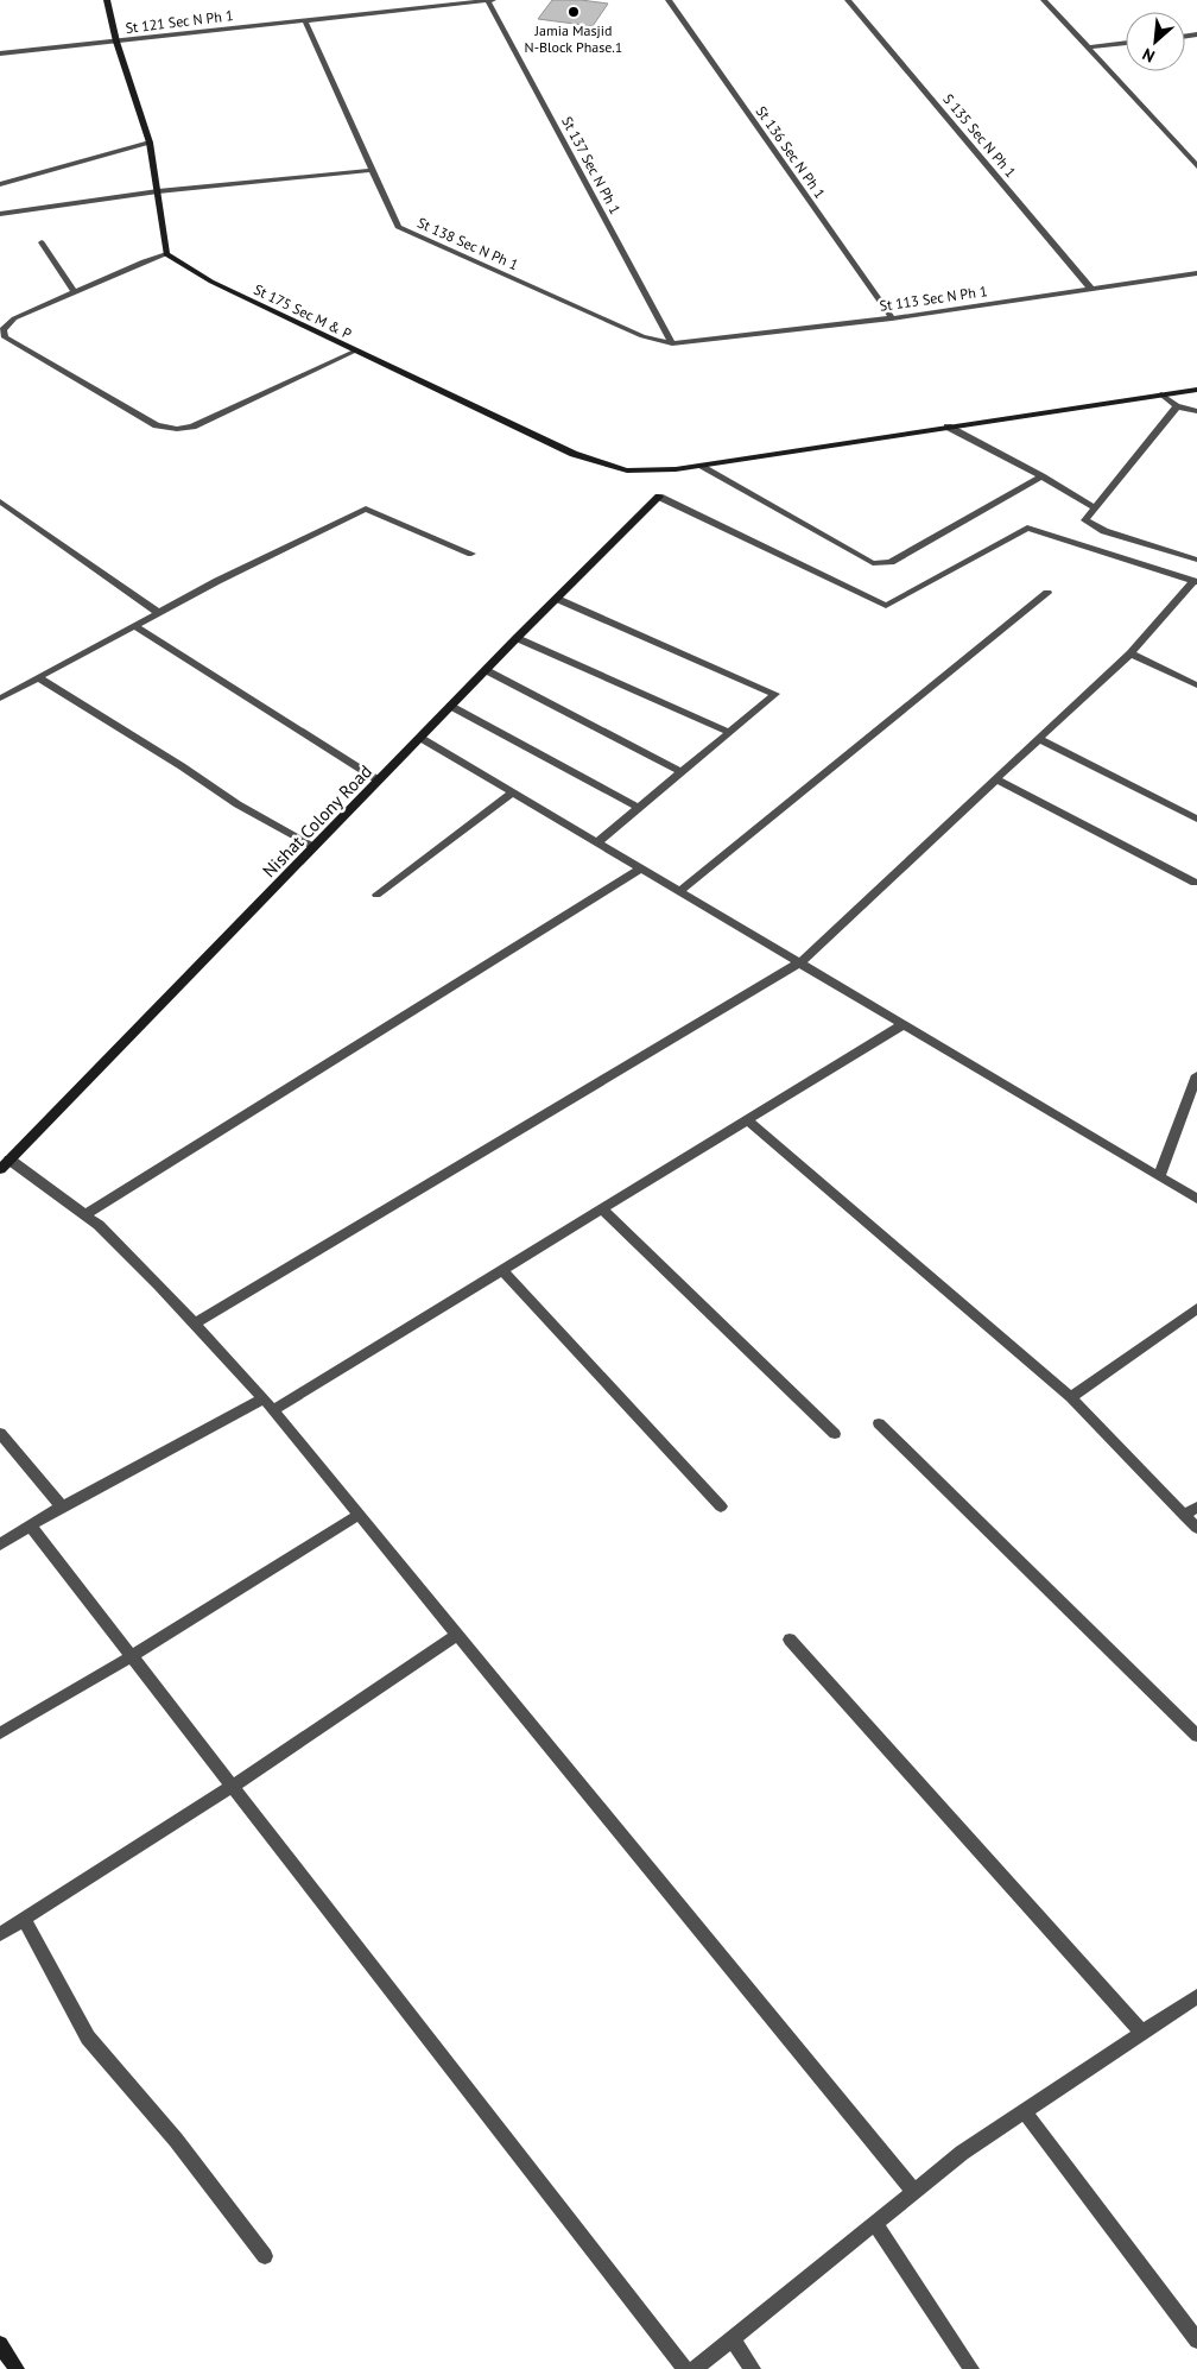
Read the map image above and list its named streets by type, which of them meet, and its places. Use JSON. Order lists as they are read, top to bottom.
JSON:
{
  "streets": {
    "street": [
      "St 121 Sec N Ph 1",
      "S 135 Sec N Ph 1",
      "St 136 Sec N Ph 1",
      "St 137 Sec N Ph 1",
      "St 138 Sec N Ph 1",
      "St 113 Sec N Ph 1",
      "St 175 Sec M & P",
      "Nishat Colony Road"
    ]
  },
  "crossings": [
    ["St 121 Sec N Ph 1", "St 137 Sec N Ph 1"],
    ["St 121 Sec N Ph 1", "St 138 Sec N Ph 1"],
    ["S 135 Sec N Ph 1", "St 113 Sec N Ph 1"],
    ["St 136 Sec N Ph 1", "St 113 Sec N Ph 1"],
    ["St 137 Sec N Ph 1", "St 138 Sec N Ph 1"],
    ["St 137 Sec N Ph 1", "St 113 Sec N Ph 1"],
    ["St 138 Sec N Ph 1", "St 113 Sec N Ph 1"]
  ],
  "places": ["Jamia Masjid N-Block Phase.1"],
  "north": "bottom left"
}
